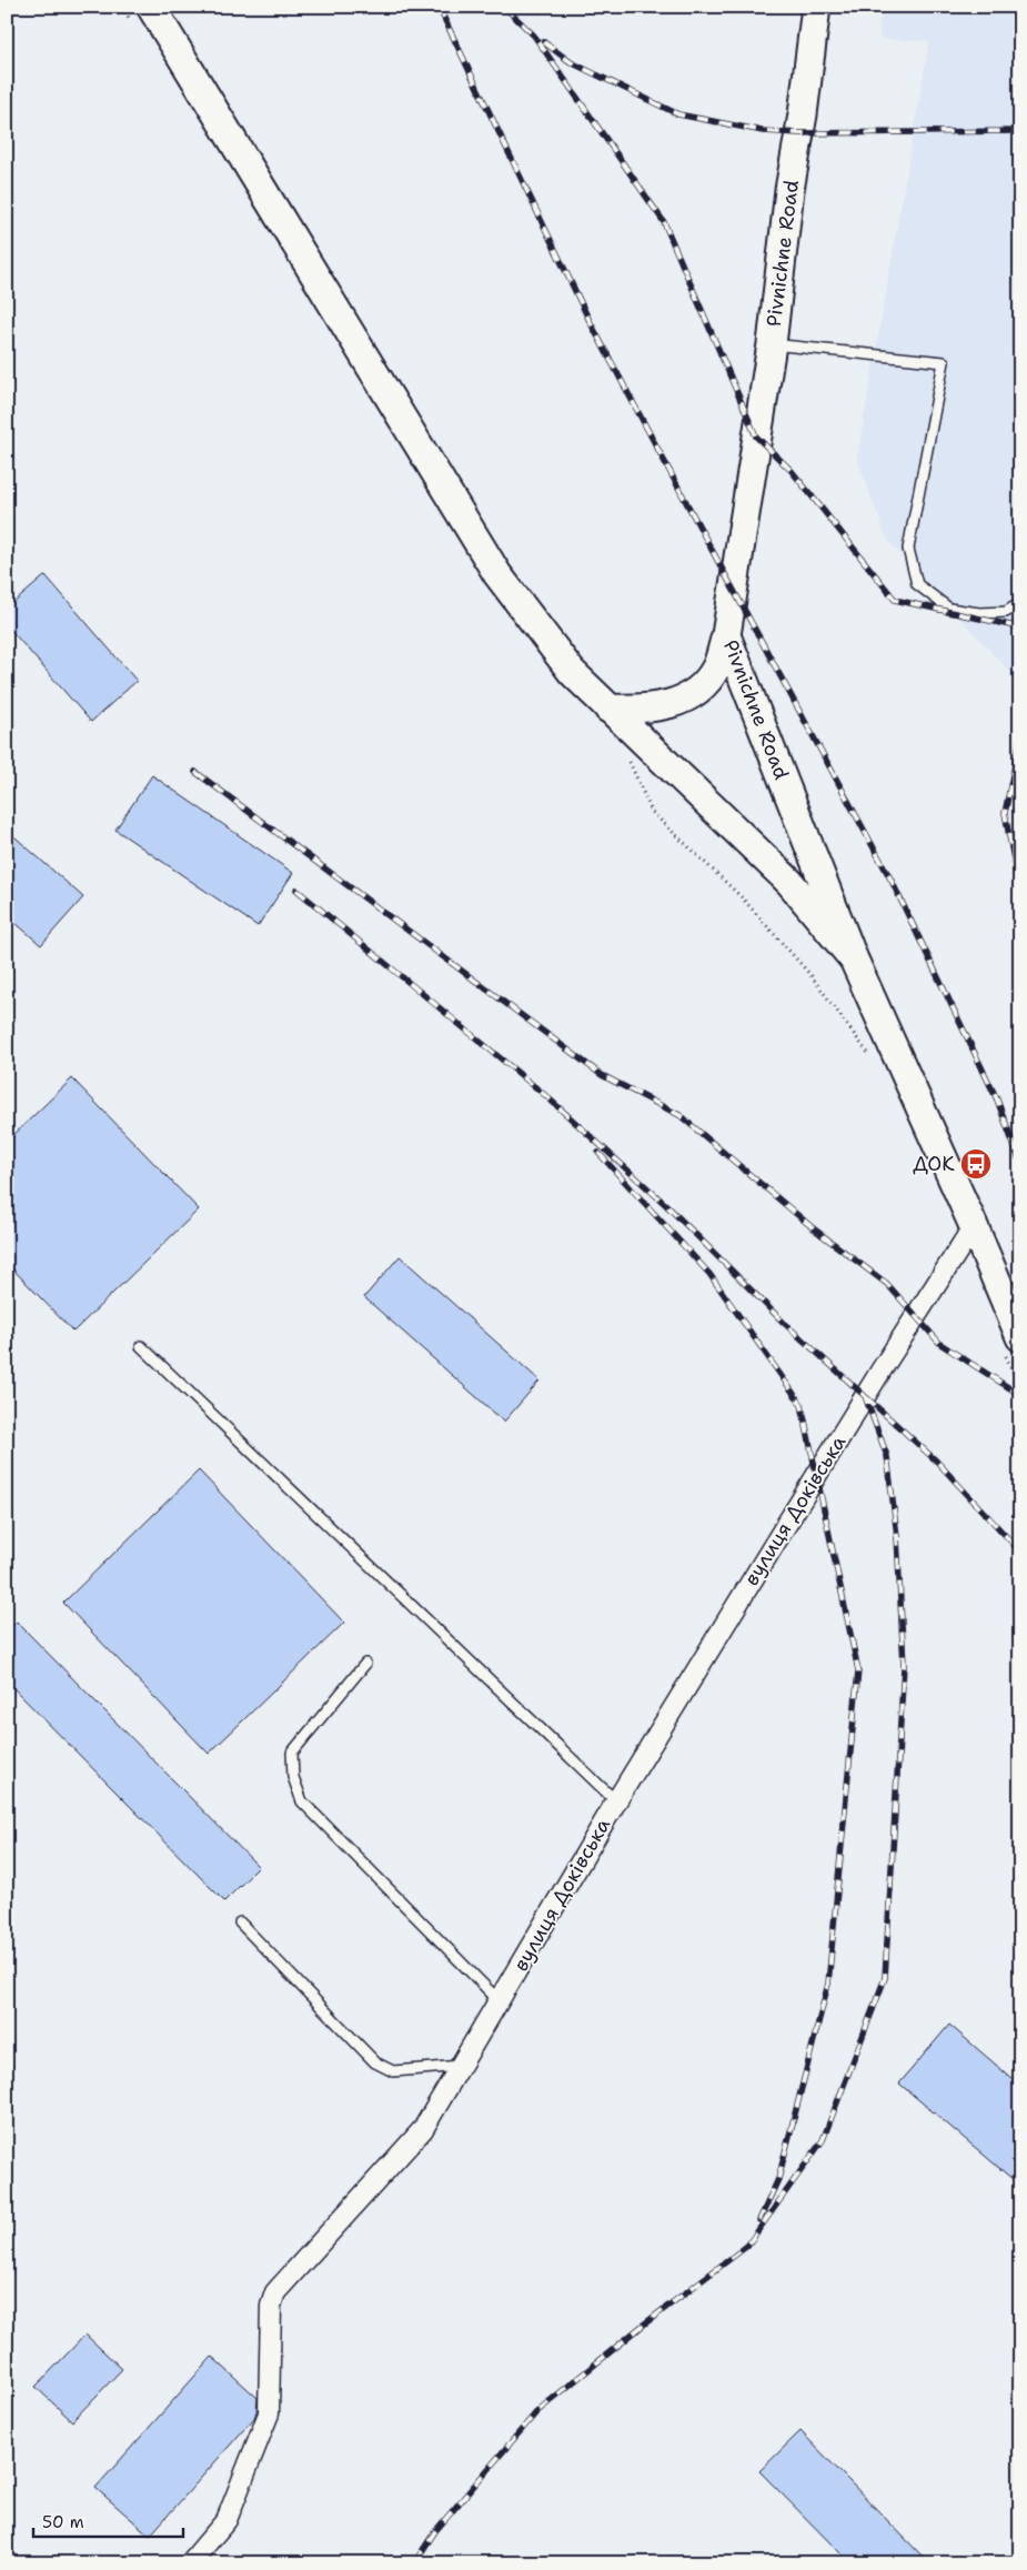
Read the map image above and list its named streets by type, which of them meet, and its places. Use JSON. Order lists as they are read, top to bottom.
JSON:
{
  "streets": {
    "main road": ["Pivnichne Road"],
    "street": ["вулиця Доківська"]
  },
  "crossings": [
    ["Pivnichne Road", "вулиця Доківська"]
  ],
  "places": {
    "bus stop": ["ДОК"]
  },
  "scale_bar": "50 m"
}
